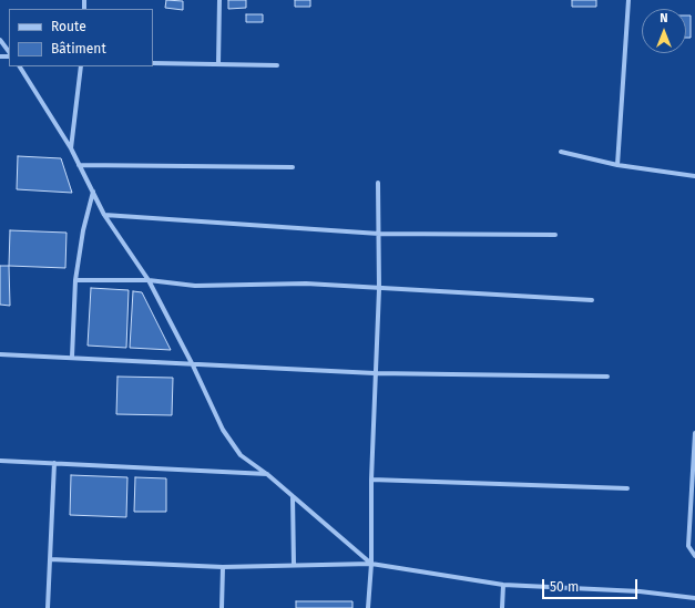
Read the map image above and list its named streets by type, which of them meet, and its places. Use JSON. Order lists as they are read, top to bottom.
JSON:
{
  "legend": ["Route", "Bâtiment"],
  "scale_bar": "50 m",
  "north": "top"
}
